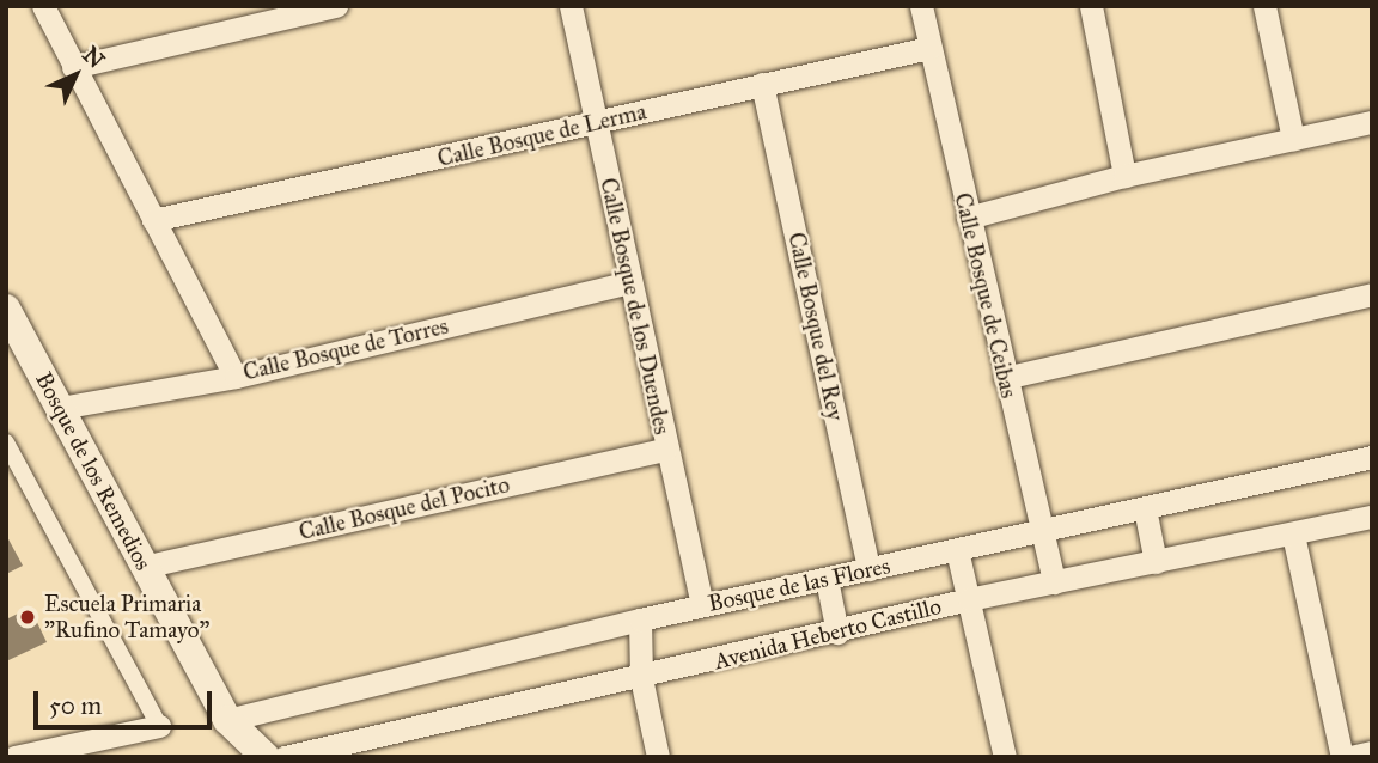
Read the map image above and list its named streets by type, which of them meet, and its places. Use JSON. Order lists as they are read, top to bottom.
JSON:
{
  "streets": {
    "street": [
      "Calle Bosque de Lerma",
      "Calle Bosque de Ceibas",
      "Calle Bosque de los Duendes",
      "Calle Bosque del Rey",
      "Calle Bosque de Torres",
      "Bosque de los Remedios",
      "Calle Bosque del Pocito",
      "Bosque de las Flores",
      "Avenida Heberto Castillo"
    ]
  },
  "crossings": [
    ["Calle Bosque de Lerma", "Calle Bosque de Ceibas"],
    ["Calle Bosque de Lerma", "Calle Bosque de los Duendes"],
    ["Calle Bosque de Lerma", "Calle Bosque del Rey"],
    ["Calle Bosque de Ceibas", "Bosque de las Flores"],
    ["Calle Bosque de Ceibas", "Avenida Heberto Castillo"],
    ["Calle Bosque de los Duendes", "Calle Bosque de Torres"],
    ["Calle Bosque de los Duendes", "Calle Bosque del Pocito"],
    ["Calle Bosque de los Duendes", "Bosque de las Flores"],
    ["Calle Bosque del Rey", "Bosque de las Flores"],
    ["Calle Bosque de Torres", "Bosque de los Remedios"],
    ["Bosque de los Remedios", "Calle Bosque del Pocito"],
    ["Bosque de los Remedios", "Bosque de las Flores"]
  ],
  "places": ["Escuela Primaria \"Rufino Tamayo\""],
  "scale_bar": "50 m",
  "north": "top right"
}
